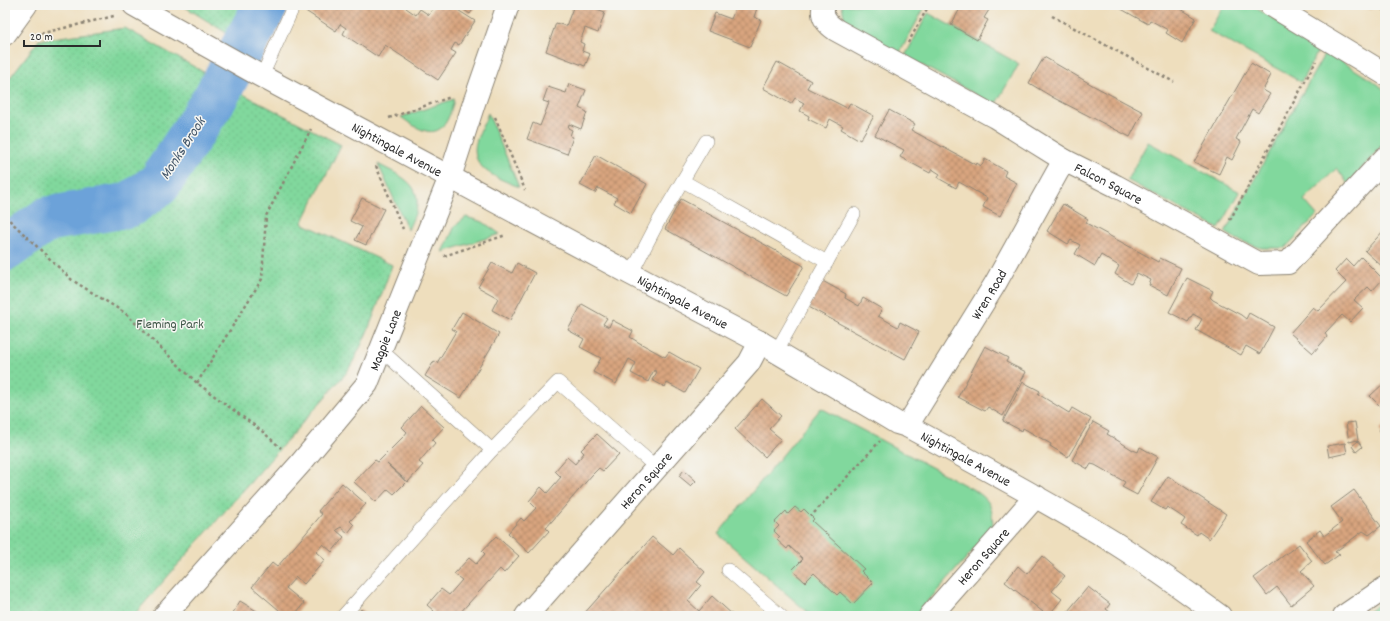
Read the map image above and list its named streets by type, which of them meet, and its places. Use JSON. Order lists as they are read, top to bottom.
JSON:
{
  "streets": {
    "street": [
      "Nightingale Avenue",
      "Falcon Square",
      "Wren Road",
      "Magpie Lane",
      "Heron Square"
    ]
  },
  "crossings": [
    ["Nightingale Avenue", "Wren Road"],
    ["Nightingale Avenue", "Magpie Lane"],
    ["Nightingale Avenue", "Heron Square"],
    ["Falcon Square", "Wren Road"]
  ],
  "water": ["Monks Brook"],
  "parks": ["Fleming Park"],
  "scale_bar": "20 m"
}
